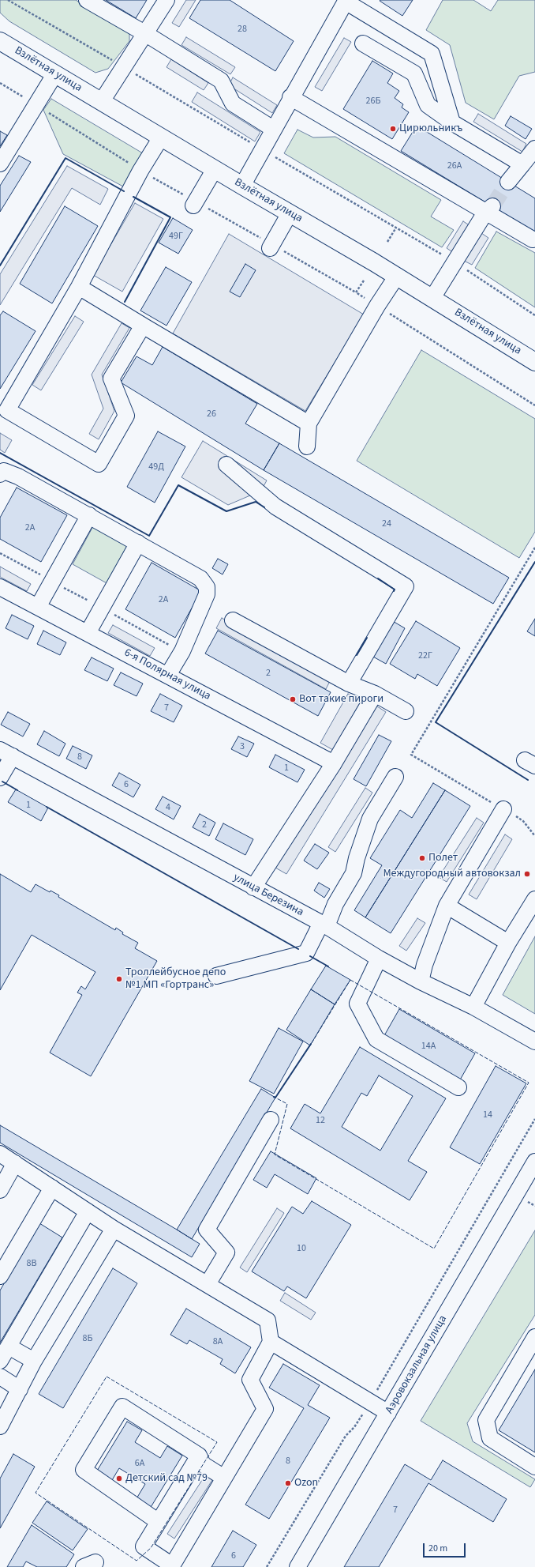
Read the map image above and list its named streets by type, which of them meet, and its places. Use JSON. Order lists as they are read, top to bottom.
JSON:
{
  "streets": {
    "main road": ["Взлётная улица"],
    "street": ["6-я Полярная улица", "улица Березина", "Аэровокзальная улица"]
  },
  "places": [
    "Цирюльникъ",
    "Вот такие пироги",
    "Полет",
    "Междугородный автовокзал",
    "Троллейбусное депо №1 МП «Гортранс»",
    "Детский сад №79",
    "Ozon"
  ],
  "house_numbers": [
    "28",
    "26Б",
    "26А",
    "49Г",
    "26",
    "49Д",
    "24",
    "2А",
    "2А",
    "22Г",
    "2",
    "7",
    "3",
    "8",
    "1",
    "6",
    "1",
    "4",
    "2",
    "14А",
    "14",
    "12",
    "10",
    "8В",
    "8Б",
    "8А",
    "8",
    "6А",
    "7",
    "6"
  ],
  "scale_bar": "20 m"
}
